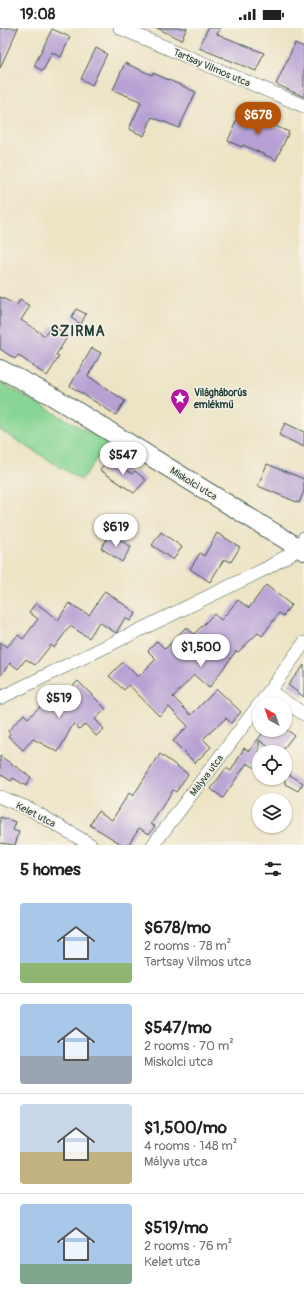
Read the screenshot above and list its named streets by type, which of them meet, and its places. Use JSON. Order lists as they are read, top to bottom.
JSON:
{
  "streets": {
    "main road": ["Miskolci utca"],
    "street": ["Tartsay Vilmos utca", "Mályva utca", "Kelet utca"]
  },
  "districts": ["SZIRMA"],
  "places": {
    "place": ["Világháborús emlékmű"]
  },
  "north": "top left",
  "page": {
    "status": "19:08",
    "price": [
      "$678",
      "$547",
      "$619",
      "$1,500",
      "$519"
    ],
    "heading": "5 homes",
    "list": [
      {
        "name": "$678/mo",
        "note": "2 rooms · 78 m² · Tartsay Vilmos utca"
      },
      {
        "name": "$547/mo",
        "note": "2 rooms · 70 m² · Miskolci utca"
      },
      {
        "name": "$1,500/mo",
        "note": "4 rooms · 148 m² · Mályva utca"
      },
      {
        "name": "$519/mo",
        "note": "2 rooms · 76 m² · Kelet utca"
      }
    ]
  }
}
